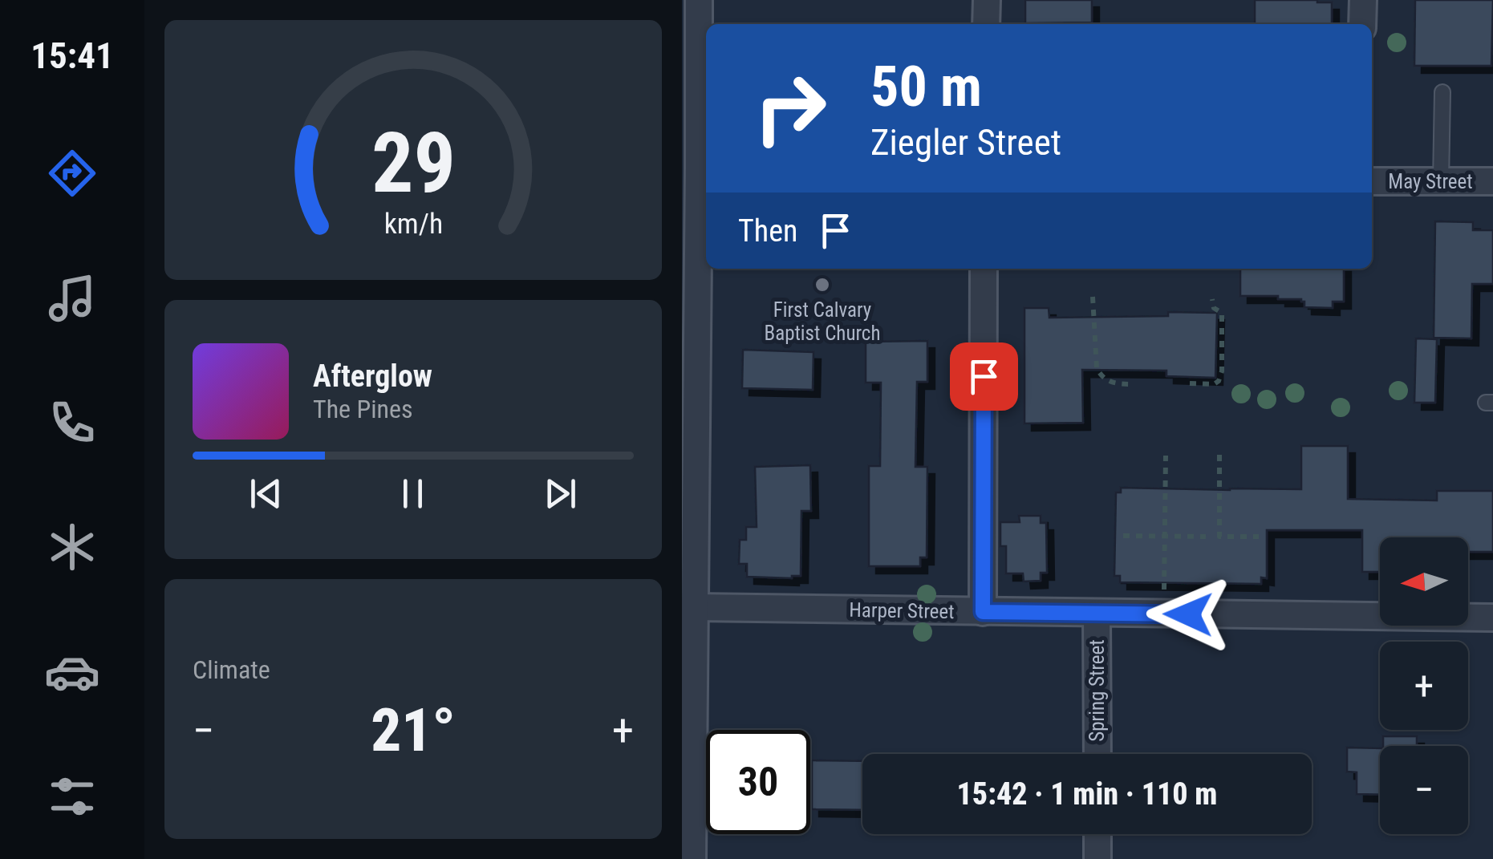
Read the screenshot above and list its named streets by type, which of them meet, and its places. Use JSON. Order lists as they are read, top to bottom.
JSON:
{
  "streets": {
    "street": ["May Street", "Harper Street", "Spring Street"]
  },
  "crossings": [
    ["Harper Street", "Spring Street"]
  ],
  "places": ["First Calvary Baptist Church"],
  "north": "left",
  "page": {
    "tabs": "15:41",
    "turn": ["50 m", "Ziegler Street"],
    "then": "Then",
    "song": ["Afterglow", "The Pines"],
    "map_buttons": ["+", "−"],
    "tile": "Climate",
    "heat": ["−", "21°", "+"],
    "limit": "30",
    "trip": "15:42 · 1 min · 110 m",
    "gauge": ["29", "km/h"]
  }
}
